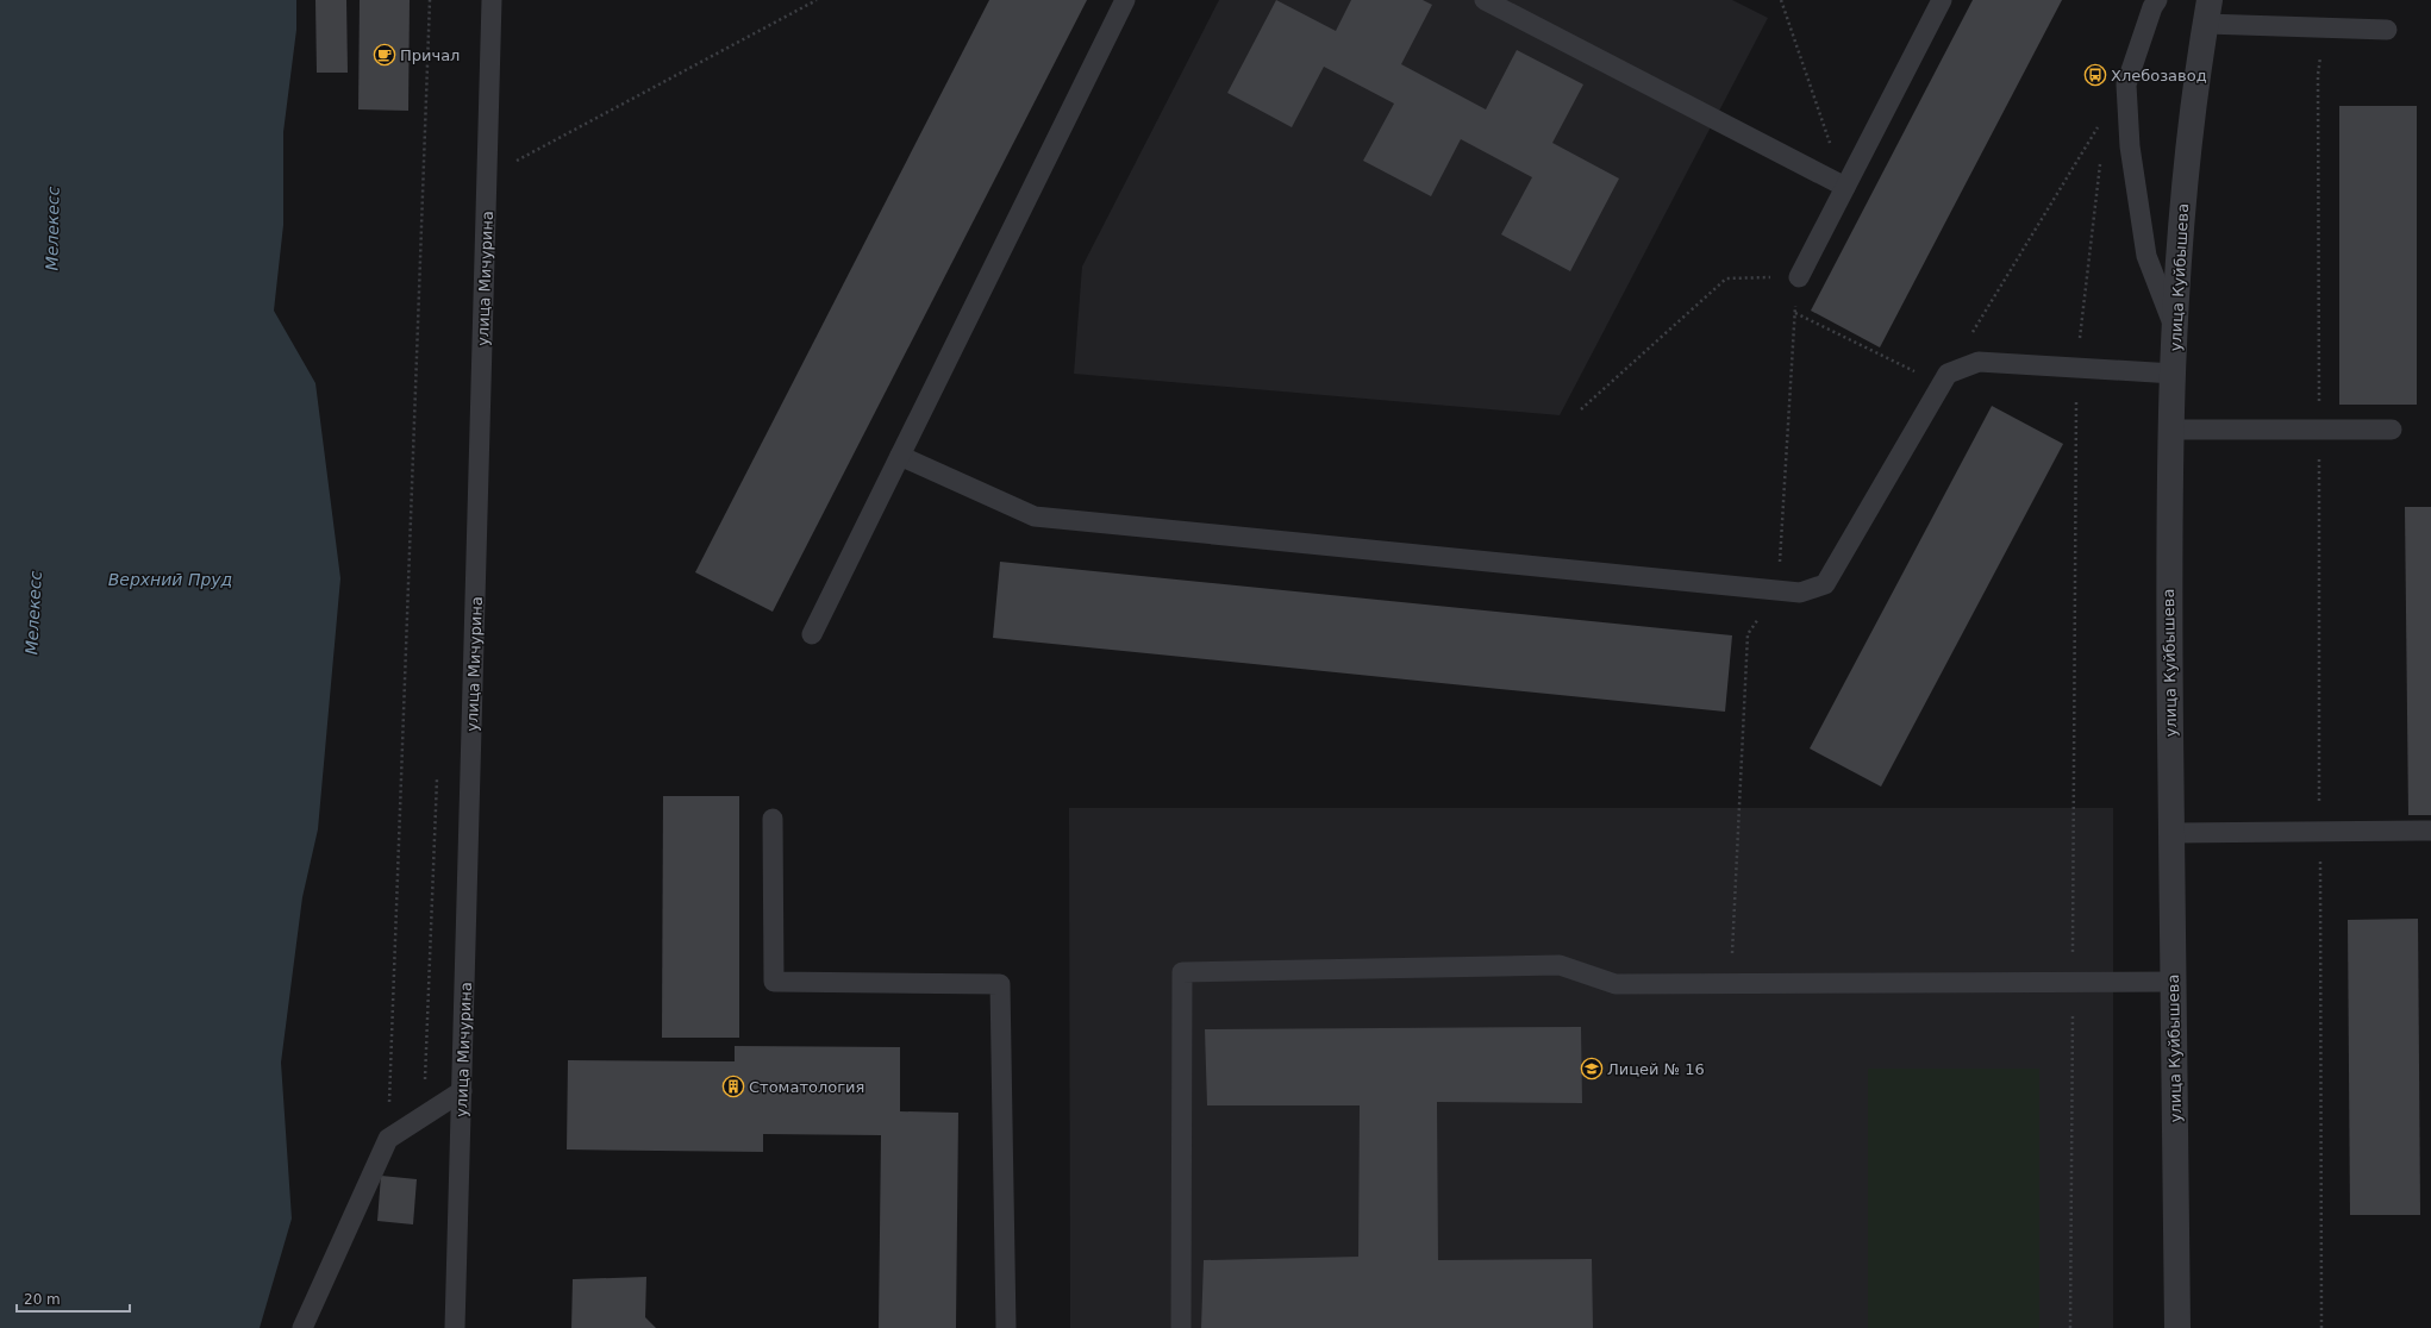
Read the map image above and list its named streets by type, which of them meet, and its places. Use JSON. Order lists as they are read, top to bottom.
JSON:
{
  "streets": {
    "street": ["улица Куйбышева"],
    "lane": ["улица Мичурина"]
  },
  "water": ["Мелекесс", "Верхний Пруд"],
  "places": {
    "cafe": ["Причал"],
    "bus stop": ["Хлебозавод"],
    "school or university": ["Лицей № 16"],
    "building": ["Стоматология"]
  },
  "scale_bar": "20 m"
}
